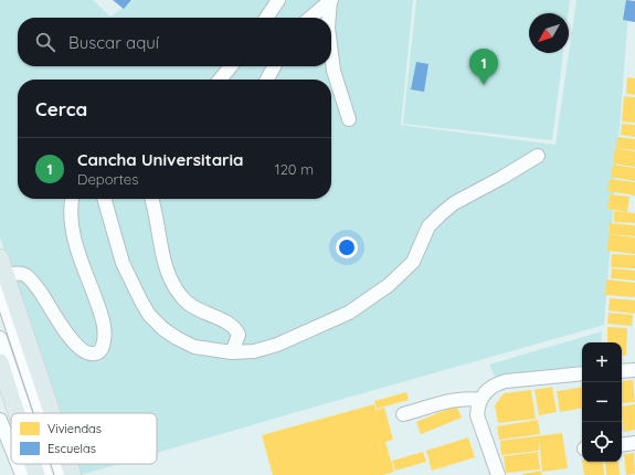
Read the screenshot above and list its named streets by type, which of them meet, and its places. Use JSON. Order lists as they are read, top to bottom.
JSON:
{
  "legend": ["Viviendas", "Escuelas"],
  "north": "bottom left",
  "page": {
    "search": "Buscar aquí",
    "pins": "1",
    "heading": "Cerca",
    "list": [
      {
        "mark": "1",
        "name": "Cancha Universitaria",
        "note": "Deportes",
        "value": "120 m"
      }
    ],
    "map_buttons": ["+", "−"]
  }
}
